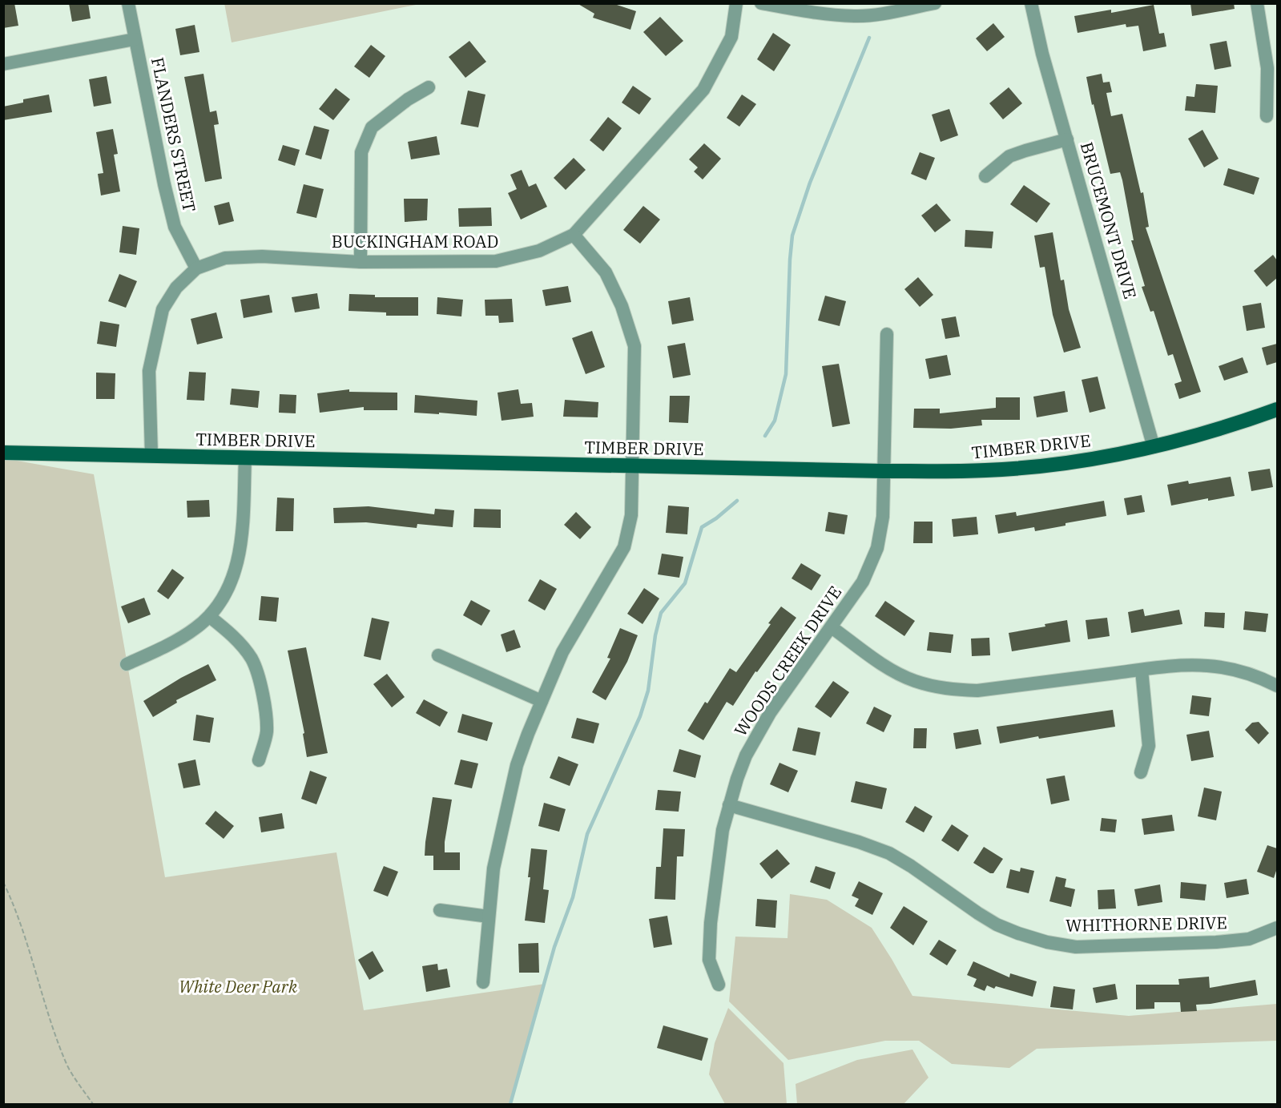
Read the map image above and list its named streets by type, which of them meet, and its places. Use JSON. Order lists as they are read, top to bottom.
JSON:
{
  "streets": {
    "main road": ["TIMBER DRIVE"],
    "street": [
      "FLANDERS STREET",
      "BRUCEMONT DRIVE",
      "BUCKINGHAM ROAD",
      "WOODS CREEK DRIVE",
      "WHITHORNE DRIVE"
    ]
  },
  "crossings": [
    ["FLANDERS STREET", "BUCKINGHAM ROAD"],
    ["BRUCEMONT DRIVE", "TIMBER DRIVE"],
    ["BUCKINGHAM ROAD", "TIMBER DRIVE"],
    ["TIMBER DRIVE", "WOODS CREEK DRIVE"],
    ["WOODS CREEK DRIVE", "WHITHORNE DRIVE"]
  ],
  "parks": ["White Deer Park"]
}
